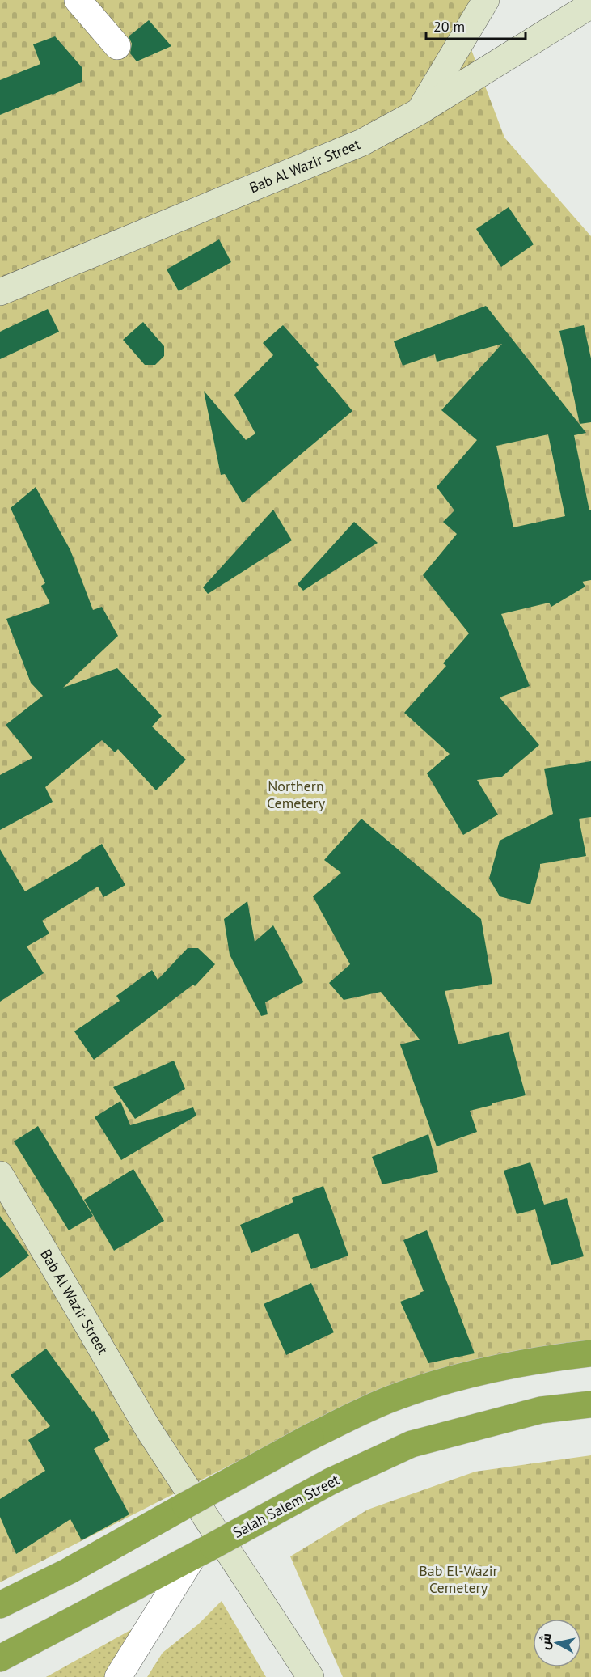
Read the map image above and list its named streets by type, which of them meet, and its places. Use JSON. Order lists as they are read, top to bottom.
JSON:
{
  "streets": {
    "highway": ["Salah Salem Street"],
    "street": ["Bab Al Wazir Street"]
  },
  "parks": ["Northern Cemetery", "Bab El-Wazir Cemetery"],
  "scale_bar": "20 m",
  "north": "left"
}
